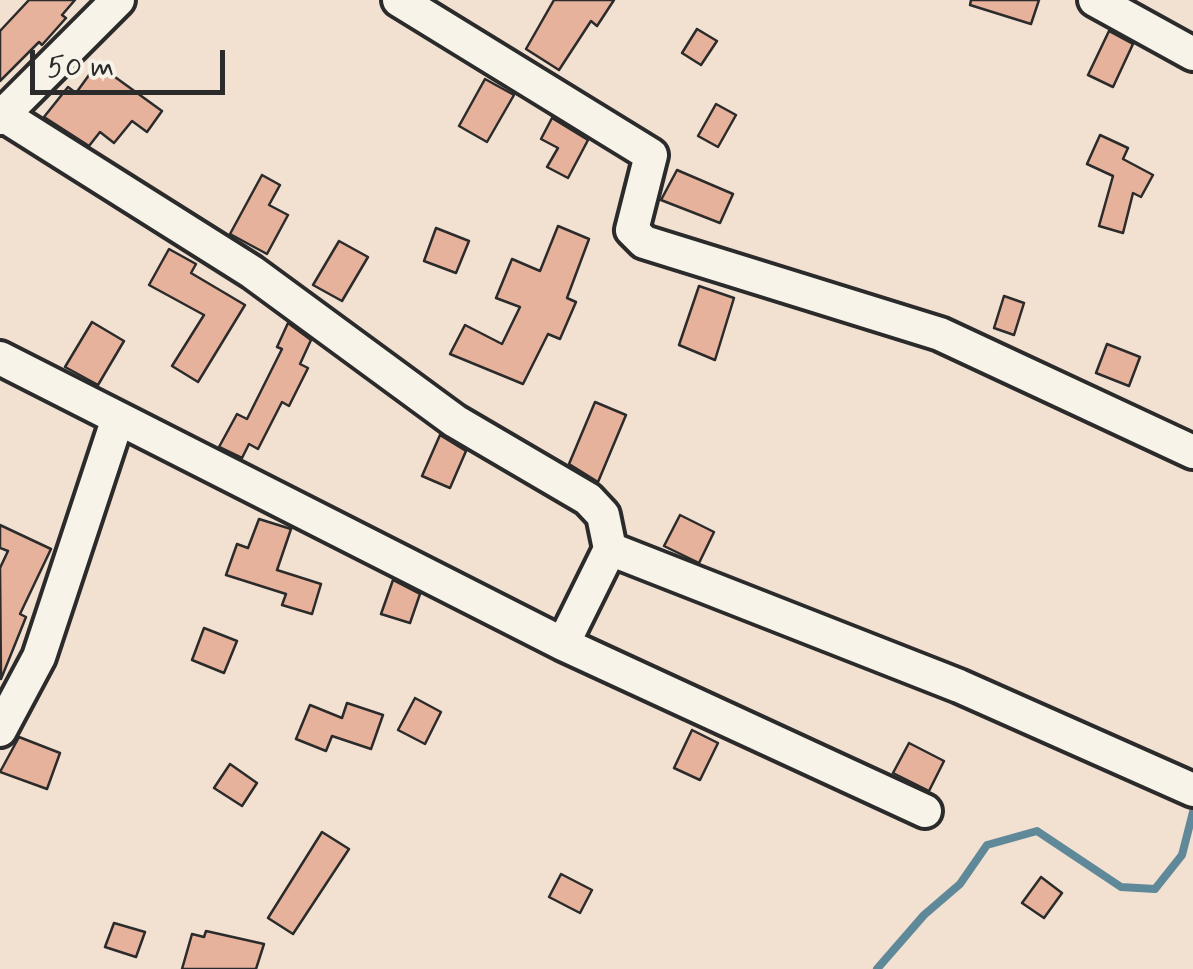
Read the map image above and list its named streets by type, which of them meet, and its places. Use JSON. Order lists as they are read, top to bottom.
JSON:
{
  "scale_bar": "50 m"
}
